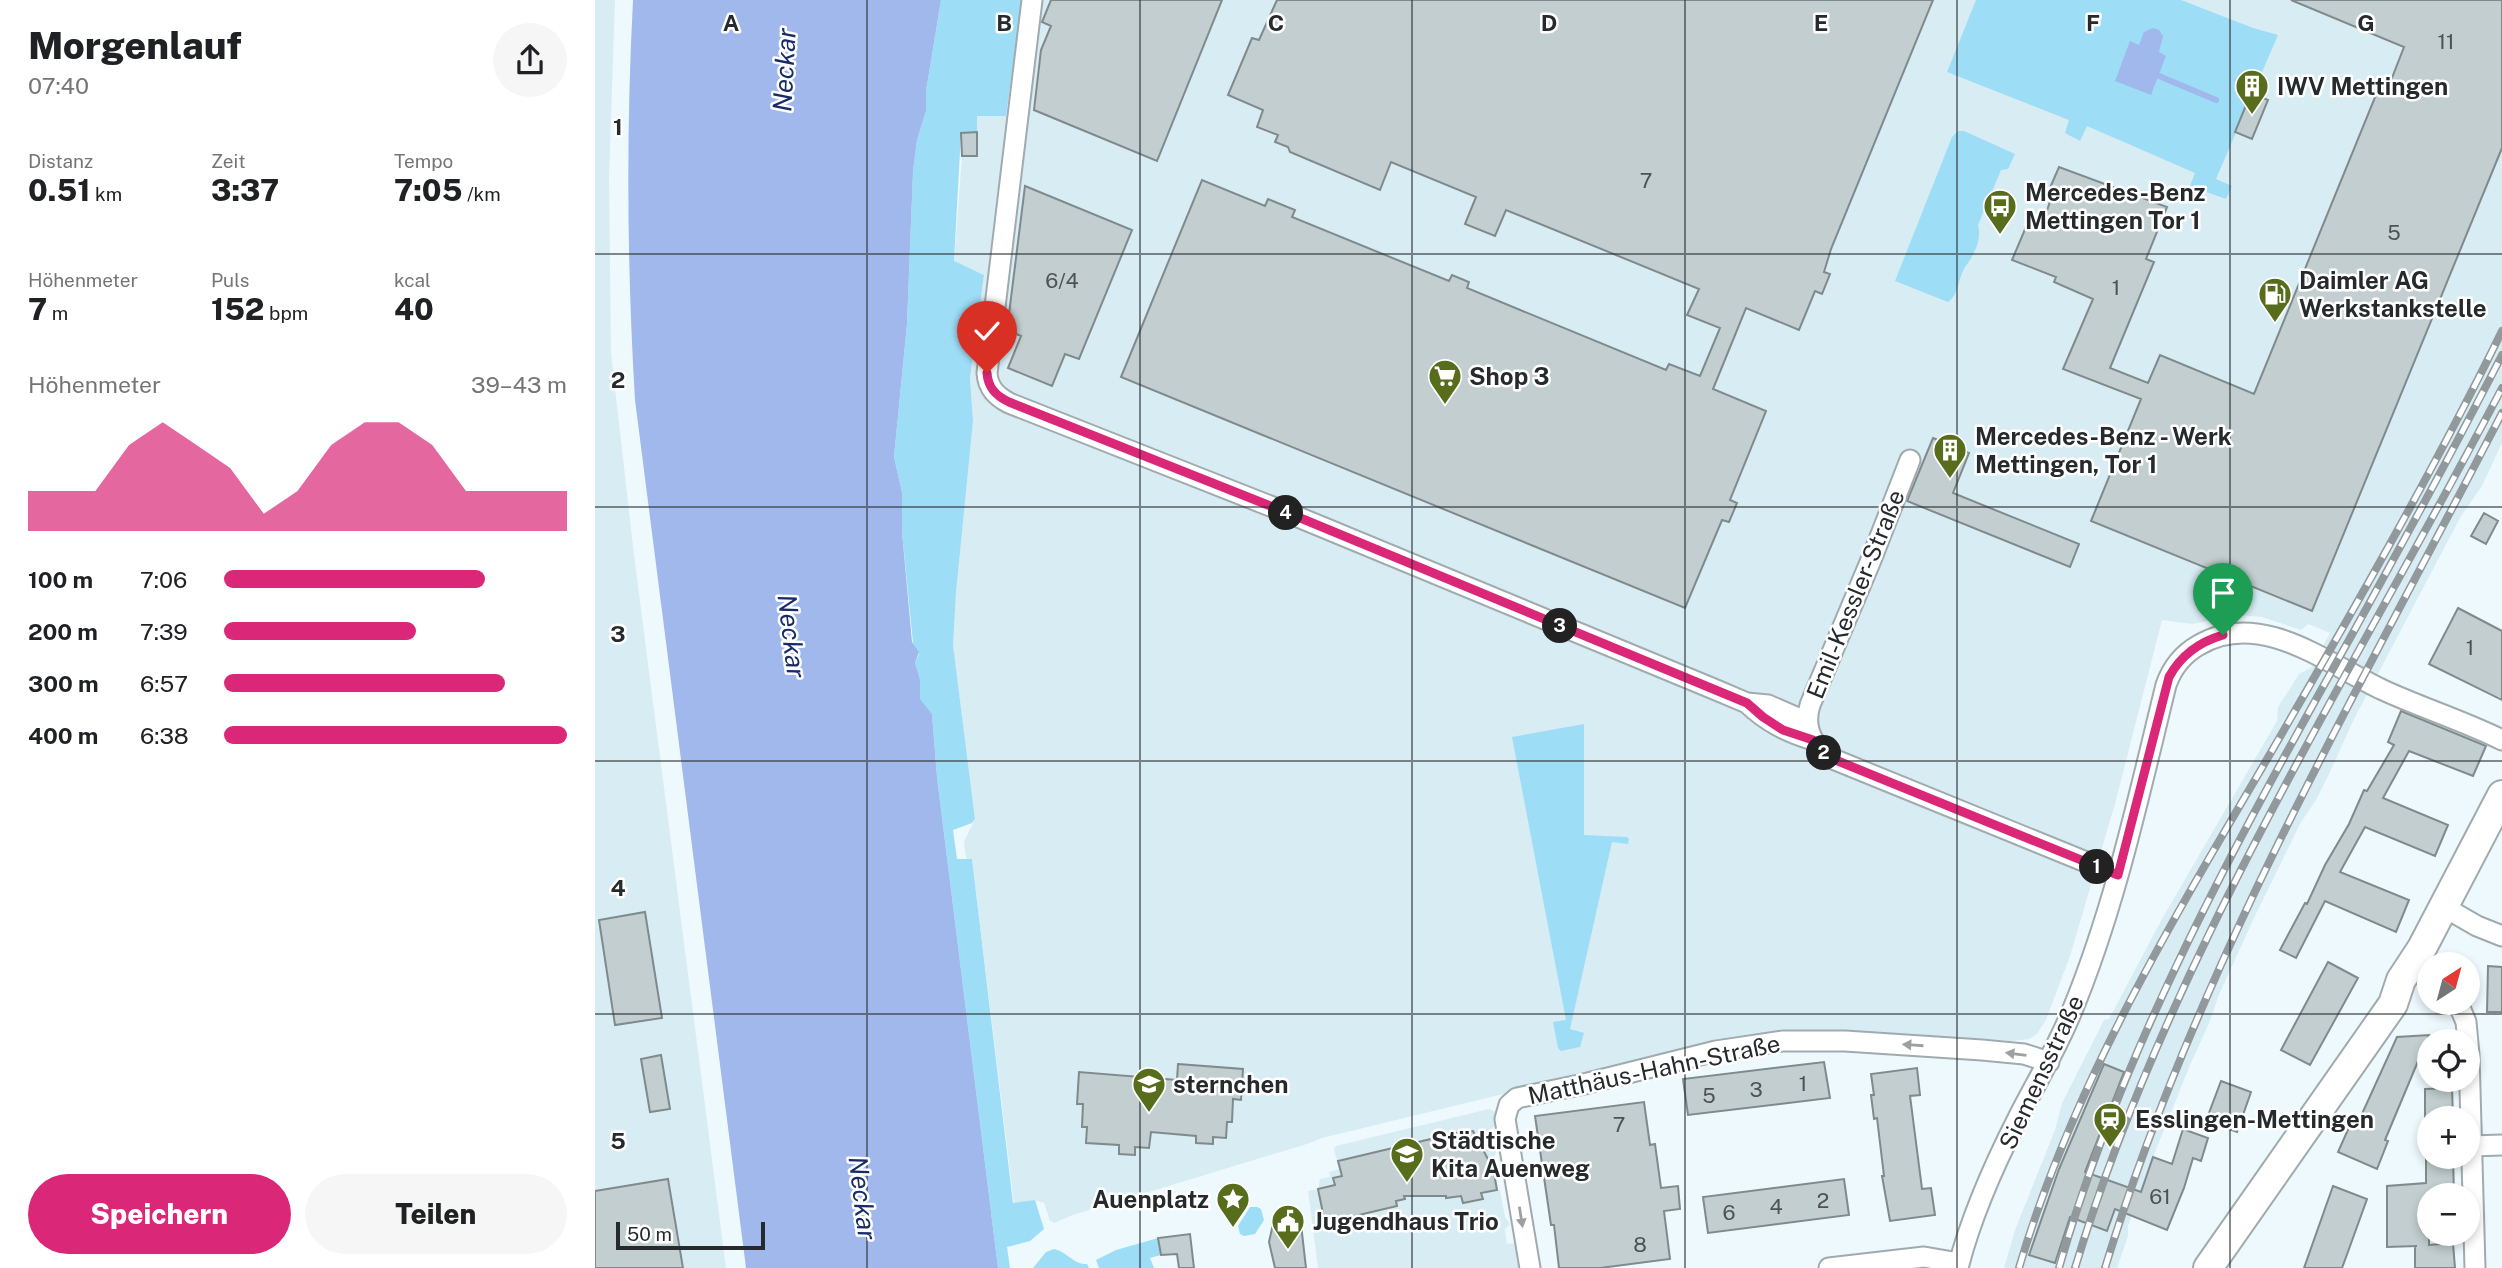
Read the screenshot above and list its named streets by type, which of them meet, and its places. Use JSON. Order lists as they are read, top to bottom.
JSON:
{
  "streets": {
    "street": ["Emil-Kessler-Straße", "Matthäus-Hahn-Straße", "Siemensstraße"]
  },
  "crossings": [
    ["Matthäus-Hahn-Straße", "Siemensstraße"]
  ],
  "water": ["Neckar"],
  "places": {
    "building": ["IWV Mettingen", "Mercedes-Benz - Werk Mettingen, Tor 1"],
    "bus stop": ["Mercedes-Benz Mettingen Tor 1"],
    "fuel station": ["Daimler AG Werkstankstelle"],
    "supermarket": ["Shop 3"],
    "school or university": ["sternchen", "Städtische Kita Auenweg"],
    "station": ["Esslingen-Mettingen"],
    "place": ["Auenplatz"],
    "public building": ["Jugendhaus Trio"]
  },
  "house_numbers": [
    "11",
    "7",
    "5",
    "6/4",
    "1",
    "1",
    "1",
    "3",
    "5",
    "7",
    "61",
    "2",
    "4",
    "6",
    "8"
  ],
  "scale_bar": "50 m",
  "north": "top right",
  "page": {
    "heading": ["Morgenlauf", "07:40"],
    "stats": [
      ["Distanz", "0.51 km"],
      ["Zeit", "3:37"],
      ["Tempo", "7:05 /km"],
      ["Höhenmeter", "7 m"],
      ["Puls", "152 bpm"],
      ["kcal", "40"]
    ],
    "chart": ["Höhenmeter", "39–43 m"],
    "pins": [
      "4",
      "3",
      "2",
      "1"
    ],
    "list": [
      {
        "name": "100 m",
        "note": "7:06"
      },
      {
        "name": "200 m",
        "note": "7:39"
      },
      {
        "name": "300 m",
        "note": "6:57"
      },
      {
        "name": "400 m",
        "note": "6:38"
      }
    ],
    "map_buttons": ["+", "−"],
    "buttons": ["Speichern", "Teilen"],
    "scale": "50 m"
  },
  "grid": {
    "columns": [
      "A",
      "B",
      "C",
      "D",
      "E",
      "F",
      "G"
    ],
    "rows": [
      "1",
      "2",
      "3",
      "4",
      "5"
    ]
  }
}
